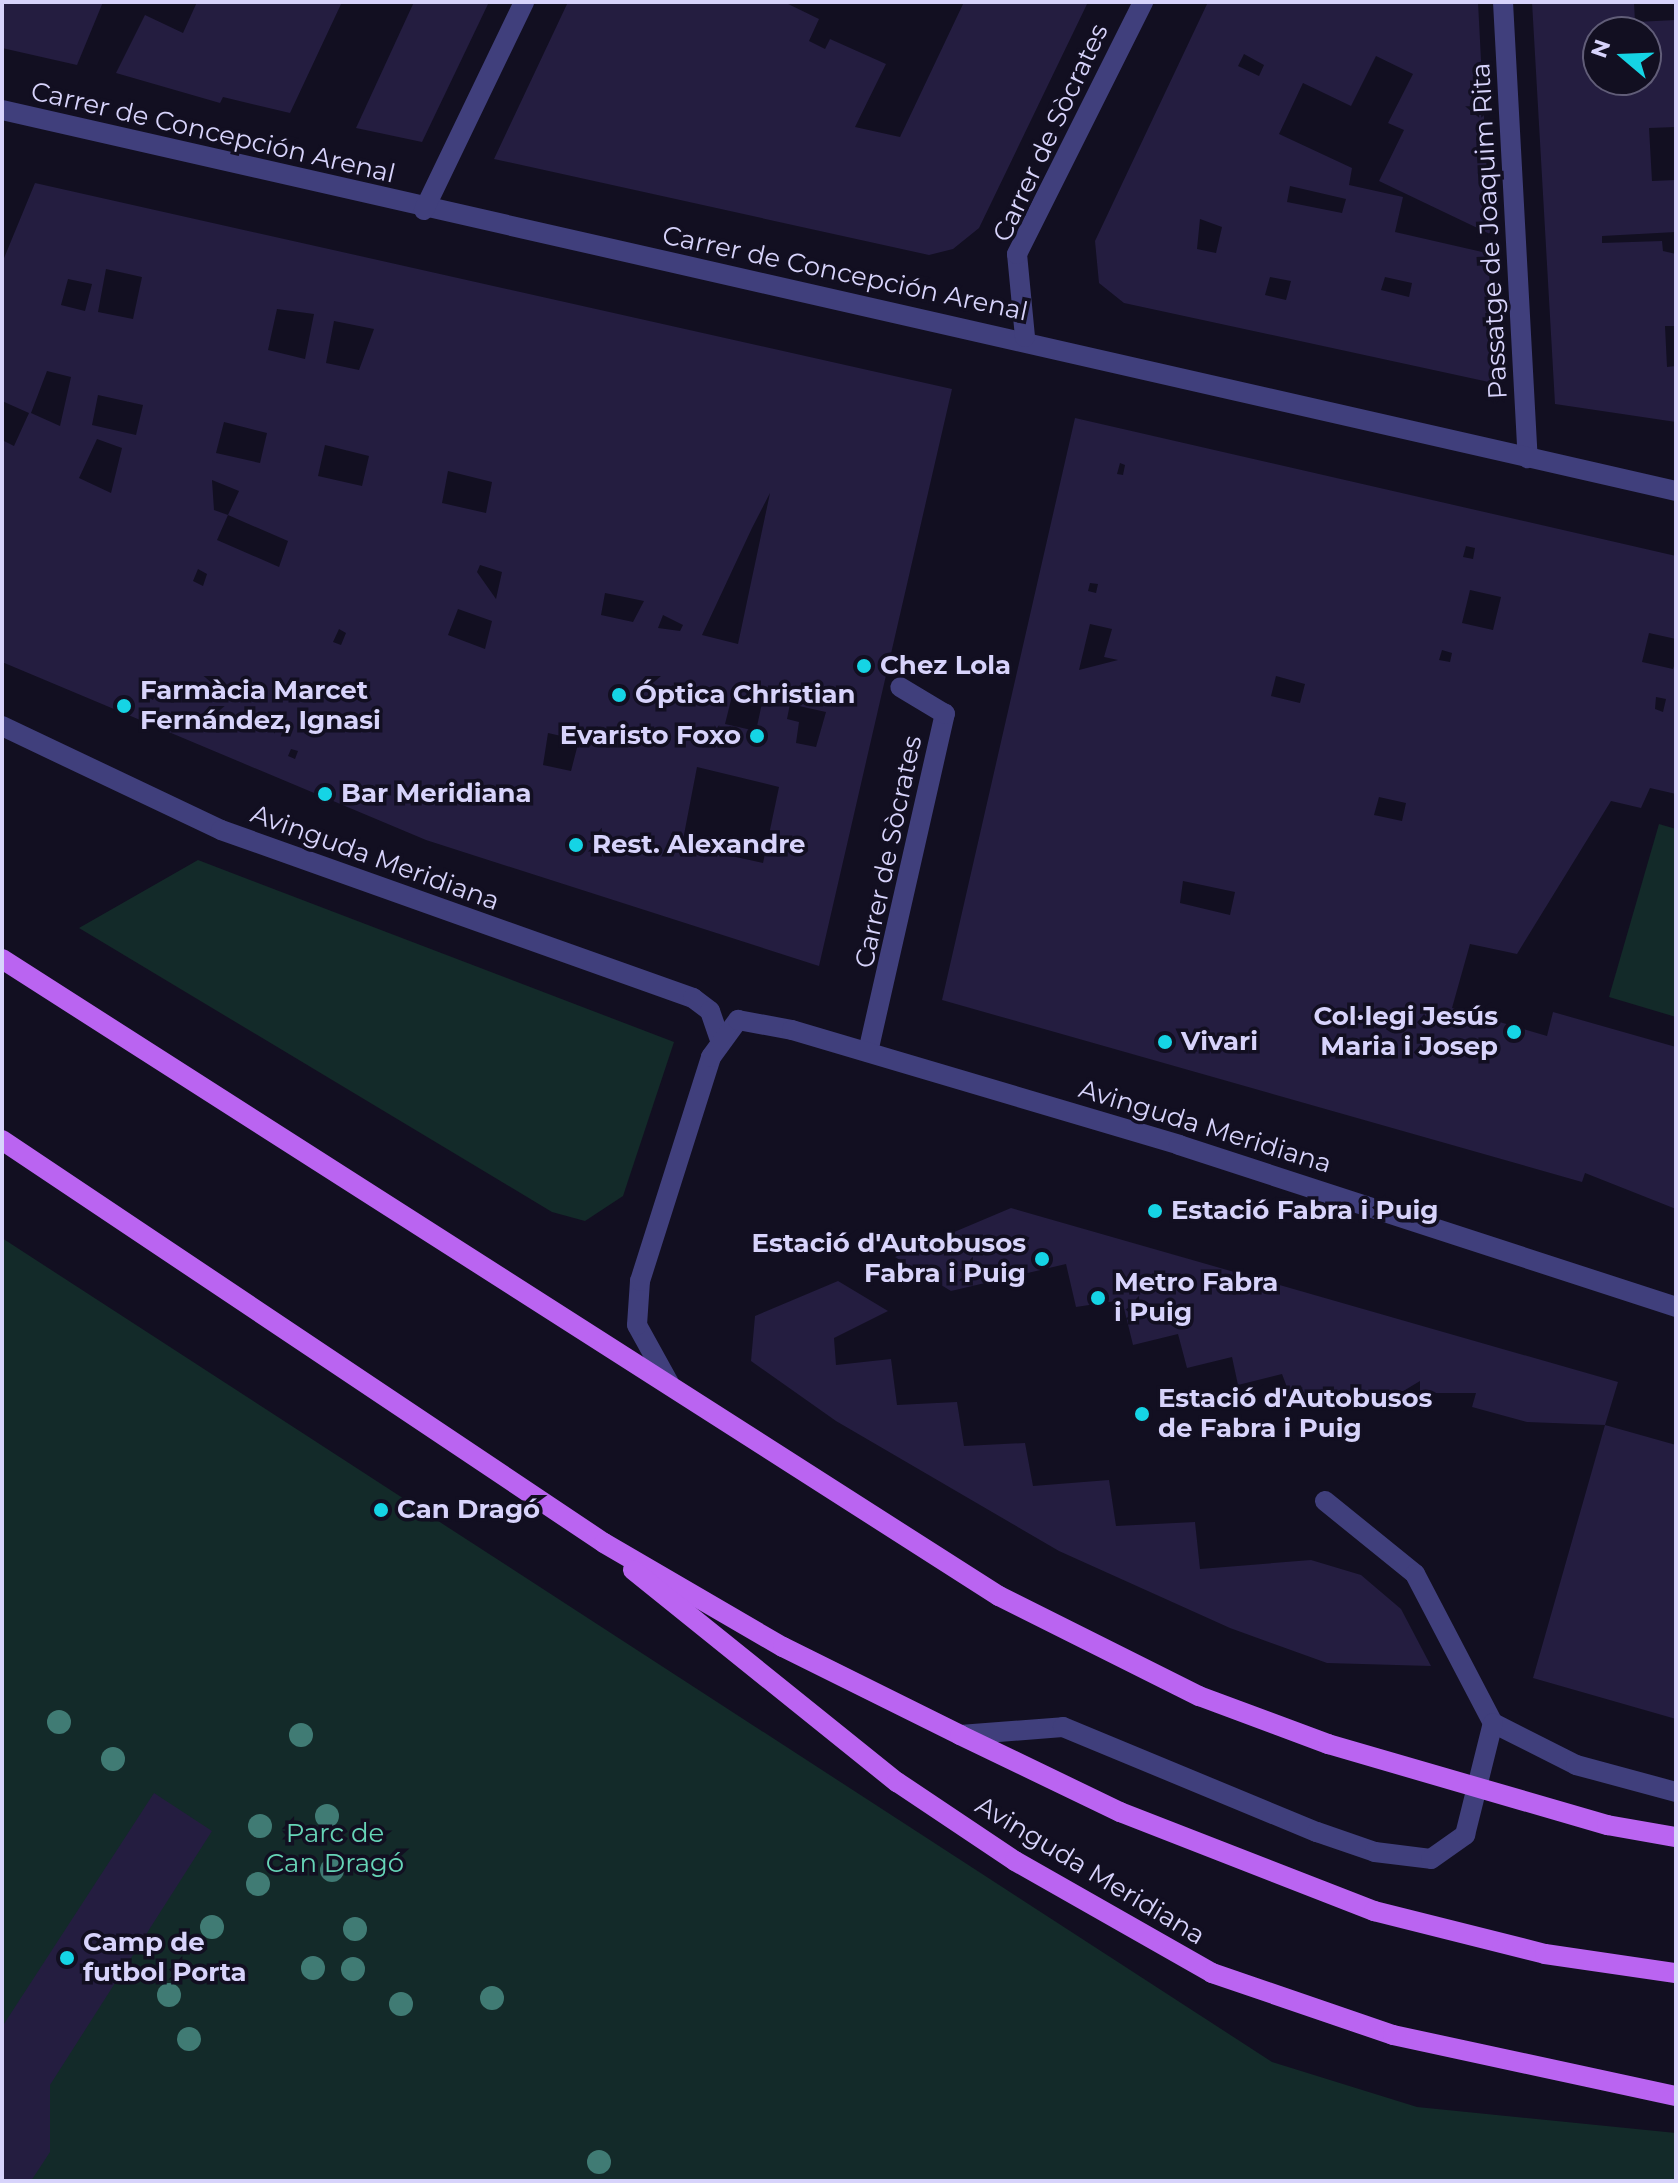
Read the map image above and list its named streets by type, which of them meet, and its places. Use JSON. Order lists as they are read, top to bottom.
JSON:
{
  "streets": {
    "main road": ["Avinguda Meridiana"],
    "street": ["Carrer de Concepción Arenal", "Carrer de Sòcrates", "Passatge de Joaquim Rita"]
  },
  "crossings": [
    ["Carrer de Concepción Arenal", "Carrer de Sòcrates"],
    ["Carrer de Concepción Arenal", "Passatge de Joaquim Rita"],
    ["Carrer de Sòcrates", "Avinguda Meridiana"]
  ],
  "parks": ["Parc de Can Dragó"],
  "places": [
    "Chez Lola",
    "Óptica Christian",
    "Farmàcia Marcet Fernández, Ignasi",
    "Evaristo Foxo",
    "Bar Meridiana",
    "Rest. Alexandre",
    "Col·legi Jesús Maria i Josep",
    "Vivari",
    "Estació Fabra i Puig",
    "Estació d'Autobusos Fabra i Puig",
    "Metro Fabra i Puig",
    "Estació d'Autobusos de Fabra i Puig",
    "Can Dragó",
    "Camp de futbol Porta"
  ],
  "north": "left"
}
